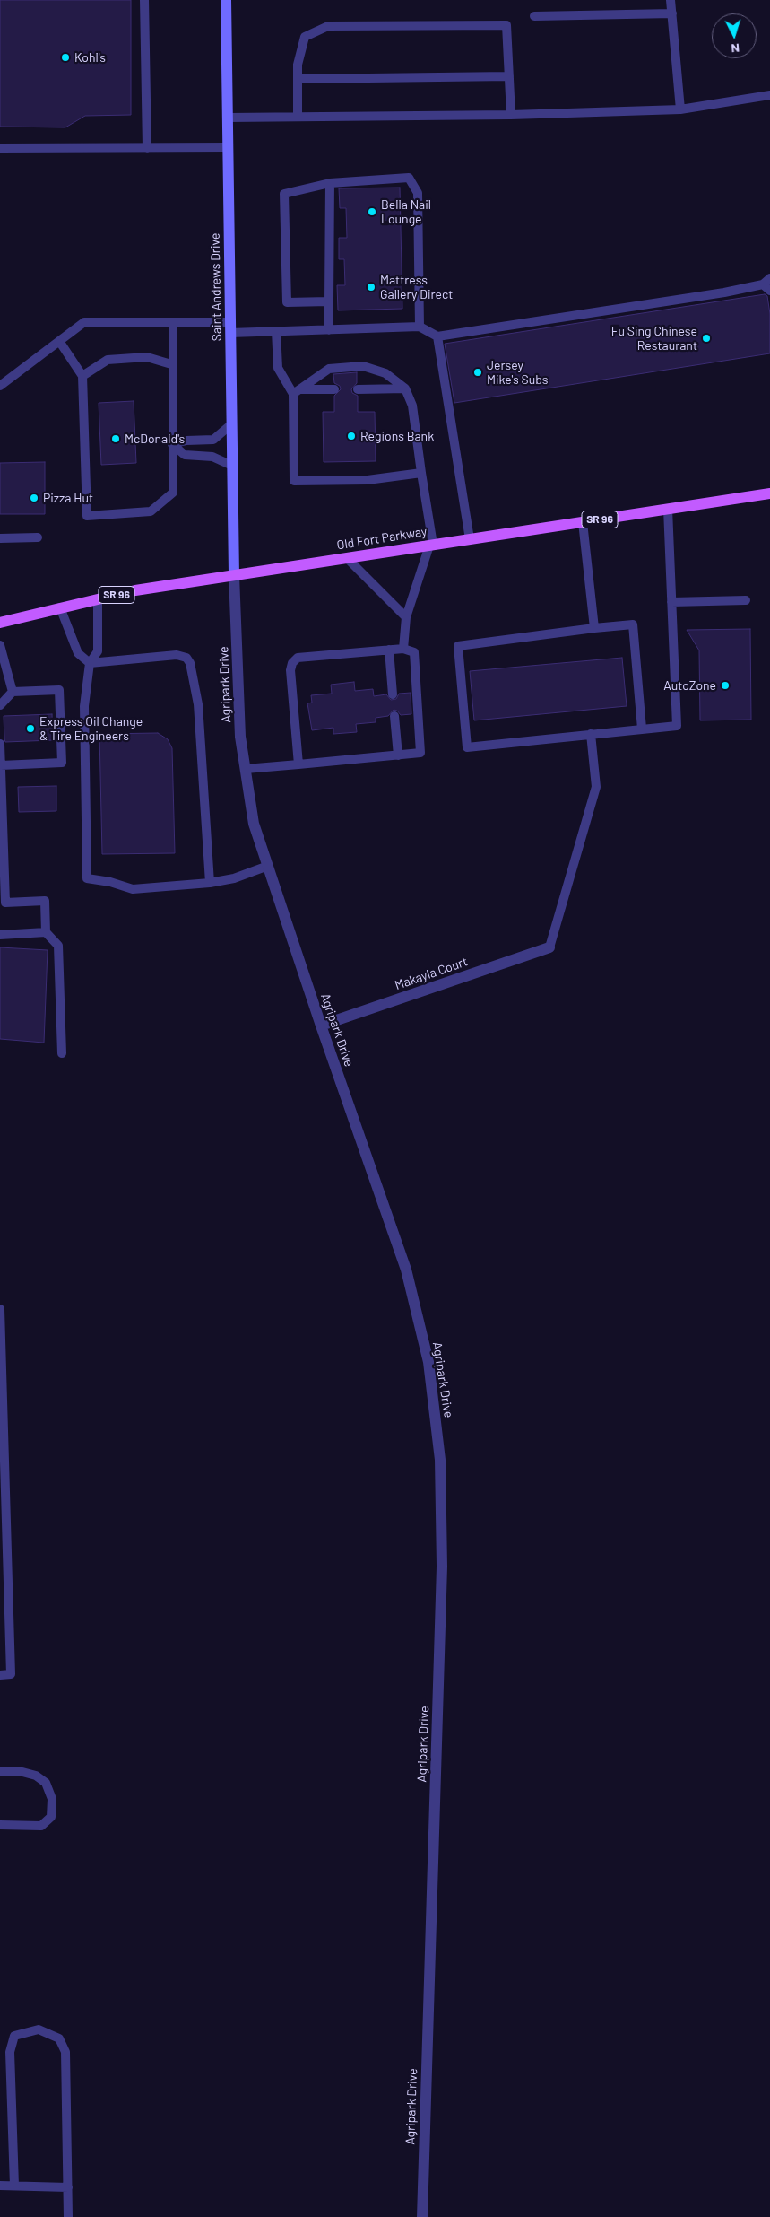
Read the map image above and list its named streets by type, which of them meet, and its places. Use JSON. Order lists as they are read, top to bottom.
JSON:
{
  "streets": {
    "main road": ["SR 96", "Old Fort Parkway"],
    "street": ["Saint Andrews Drive", "Agripark Drive", "Makayla Court"]
  },
  "crossings": [
    ["Saint Andrews Drive", "Old Fort Parkway"],
    ["Saint Andrews Drive", "Agripark Drive"],
    ["Old Fort Parkway", "Agripark Drive"],
    ["Agripark Drive", "Makayla Court"]
  ],
  "places": [
    "Kohl's",
    "Bella Nail Lounge",
    "Mattress Gallery Direct",
    "Fu Sing Chinese Restaurant",
    "Jersey Mike's Subs",
    "Regions Bank",
    "McDonald's",
    "Pizza Hut",
    "AutoZone",
    "Express Oil Change & Tire Engineers"
  ],
  "north": "bottom"
}
